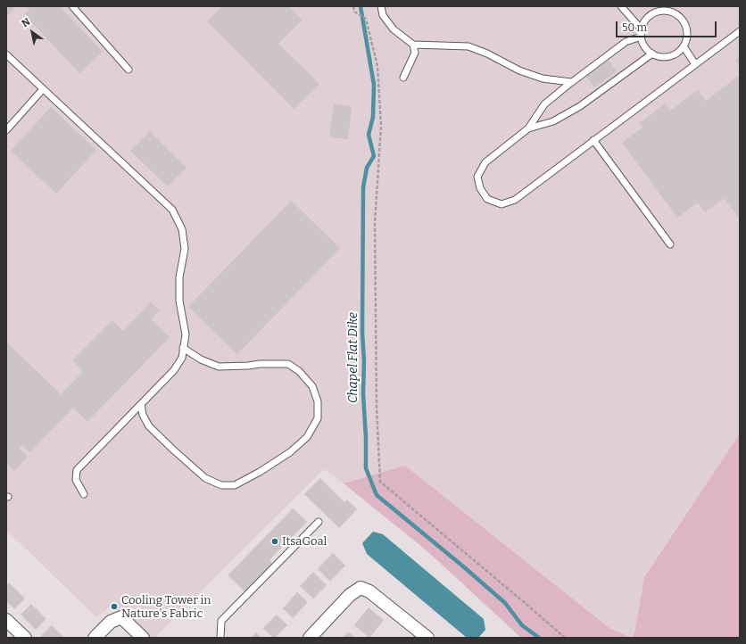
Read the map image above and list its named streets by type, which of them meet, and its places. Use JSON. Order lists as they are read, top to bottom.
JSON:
{
  "water": ["Chapel Flat Dike"],
  "places": ["ItsaGoal", "Cooling Tower in Nature's Fabric"],
  "scale_bar": "50 m",
  "north": "top left"
}
